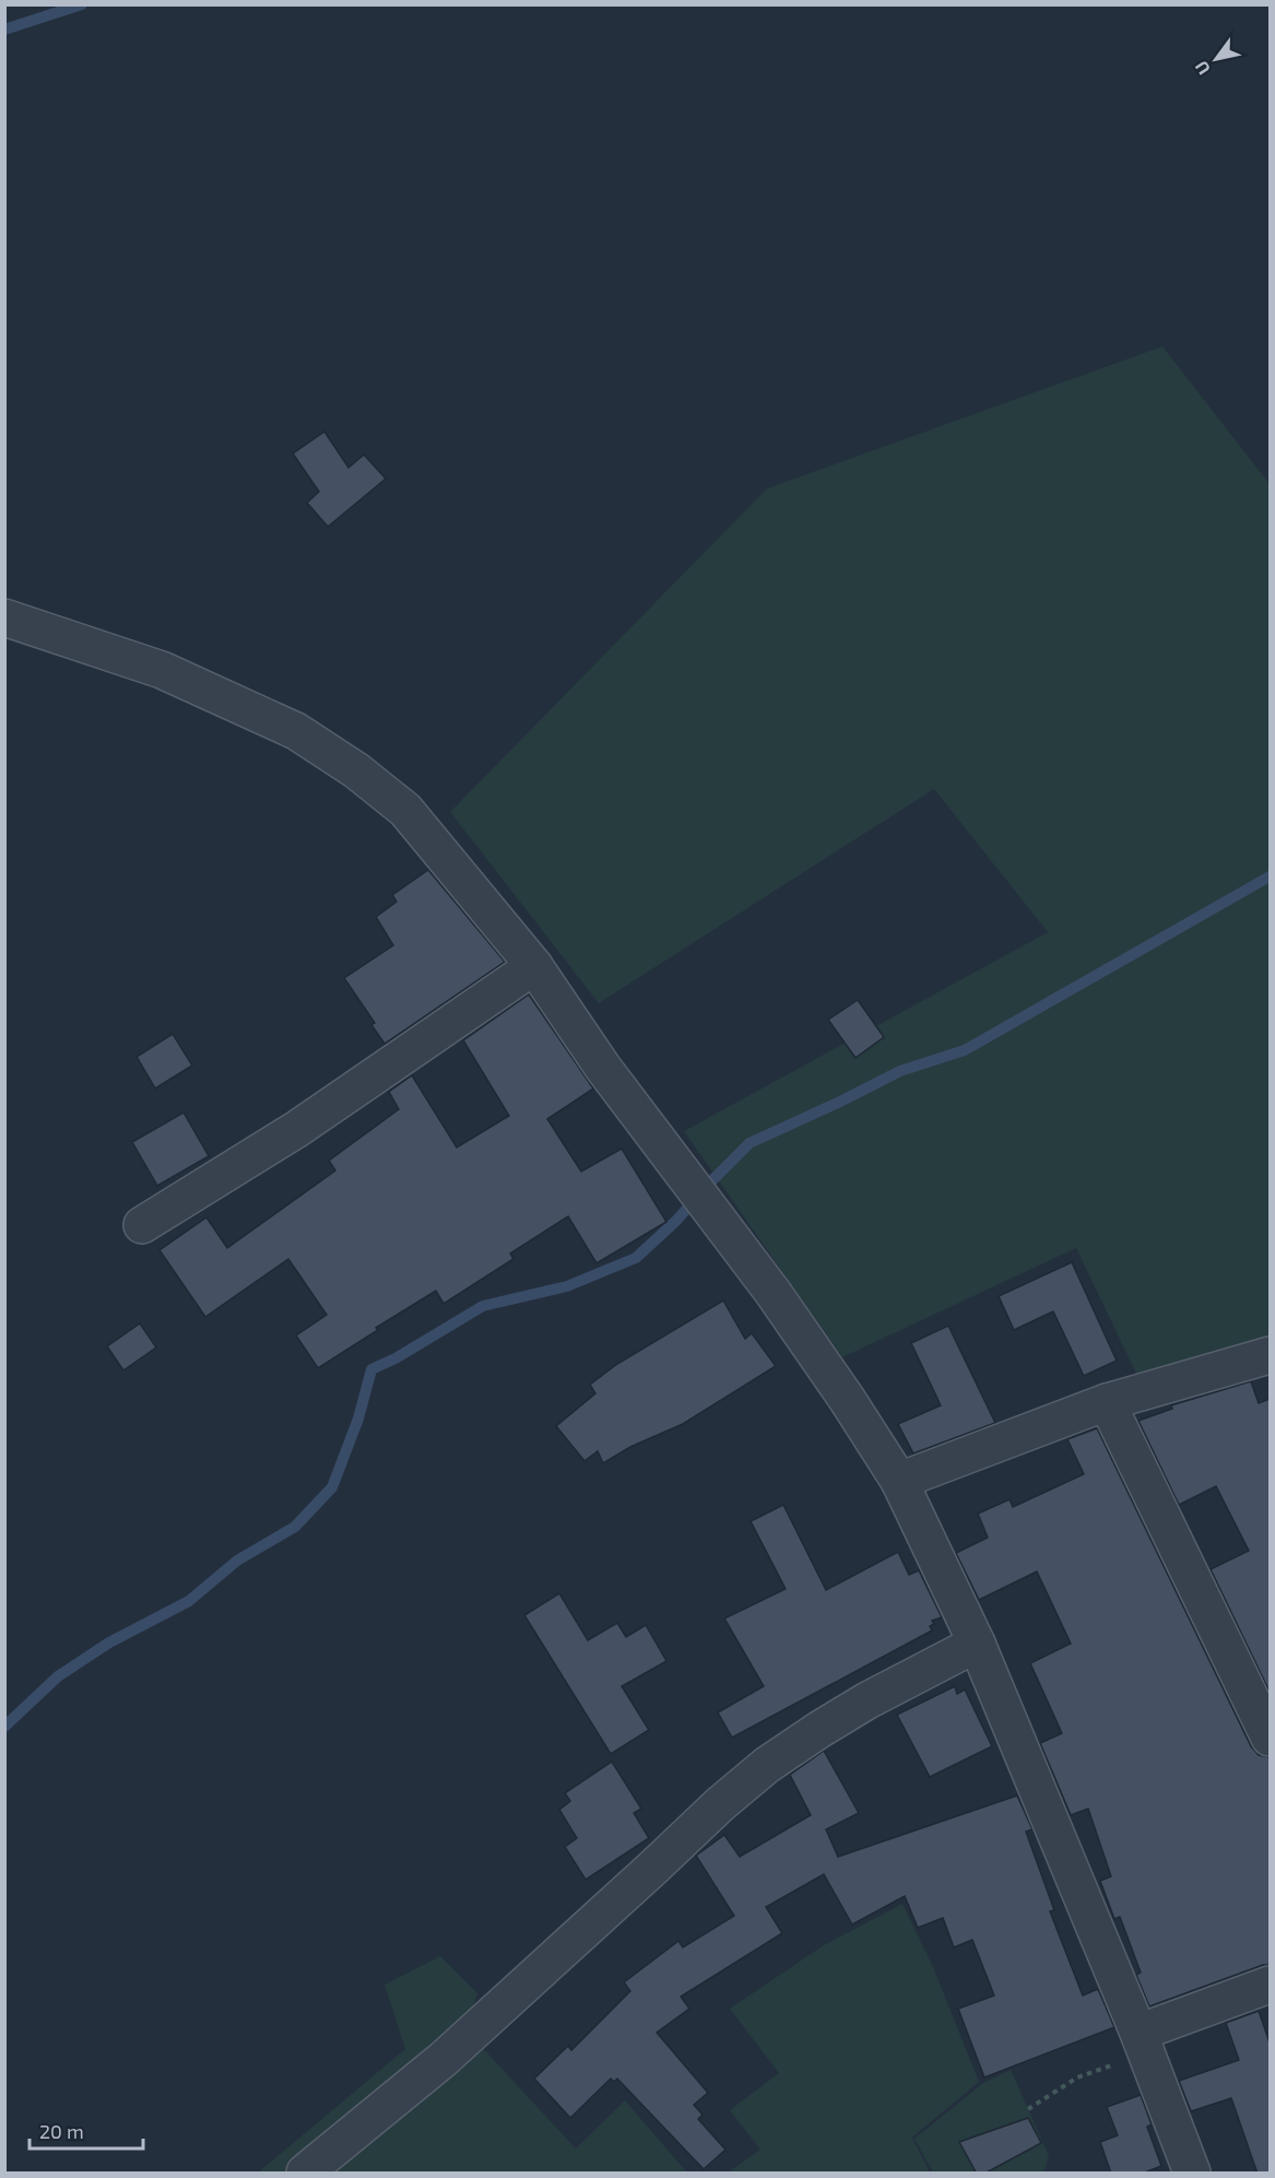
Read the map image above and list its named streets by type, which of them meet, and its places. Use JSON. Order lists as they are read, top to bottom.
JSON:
{
  "scale_bar": "20 m",
  "north": "bottom left"
}
